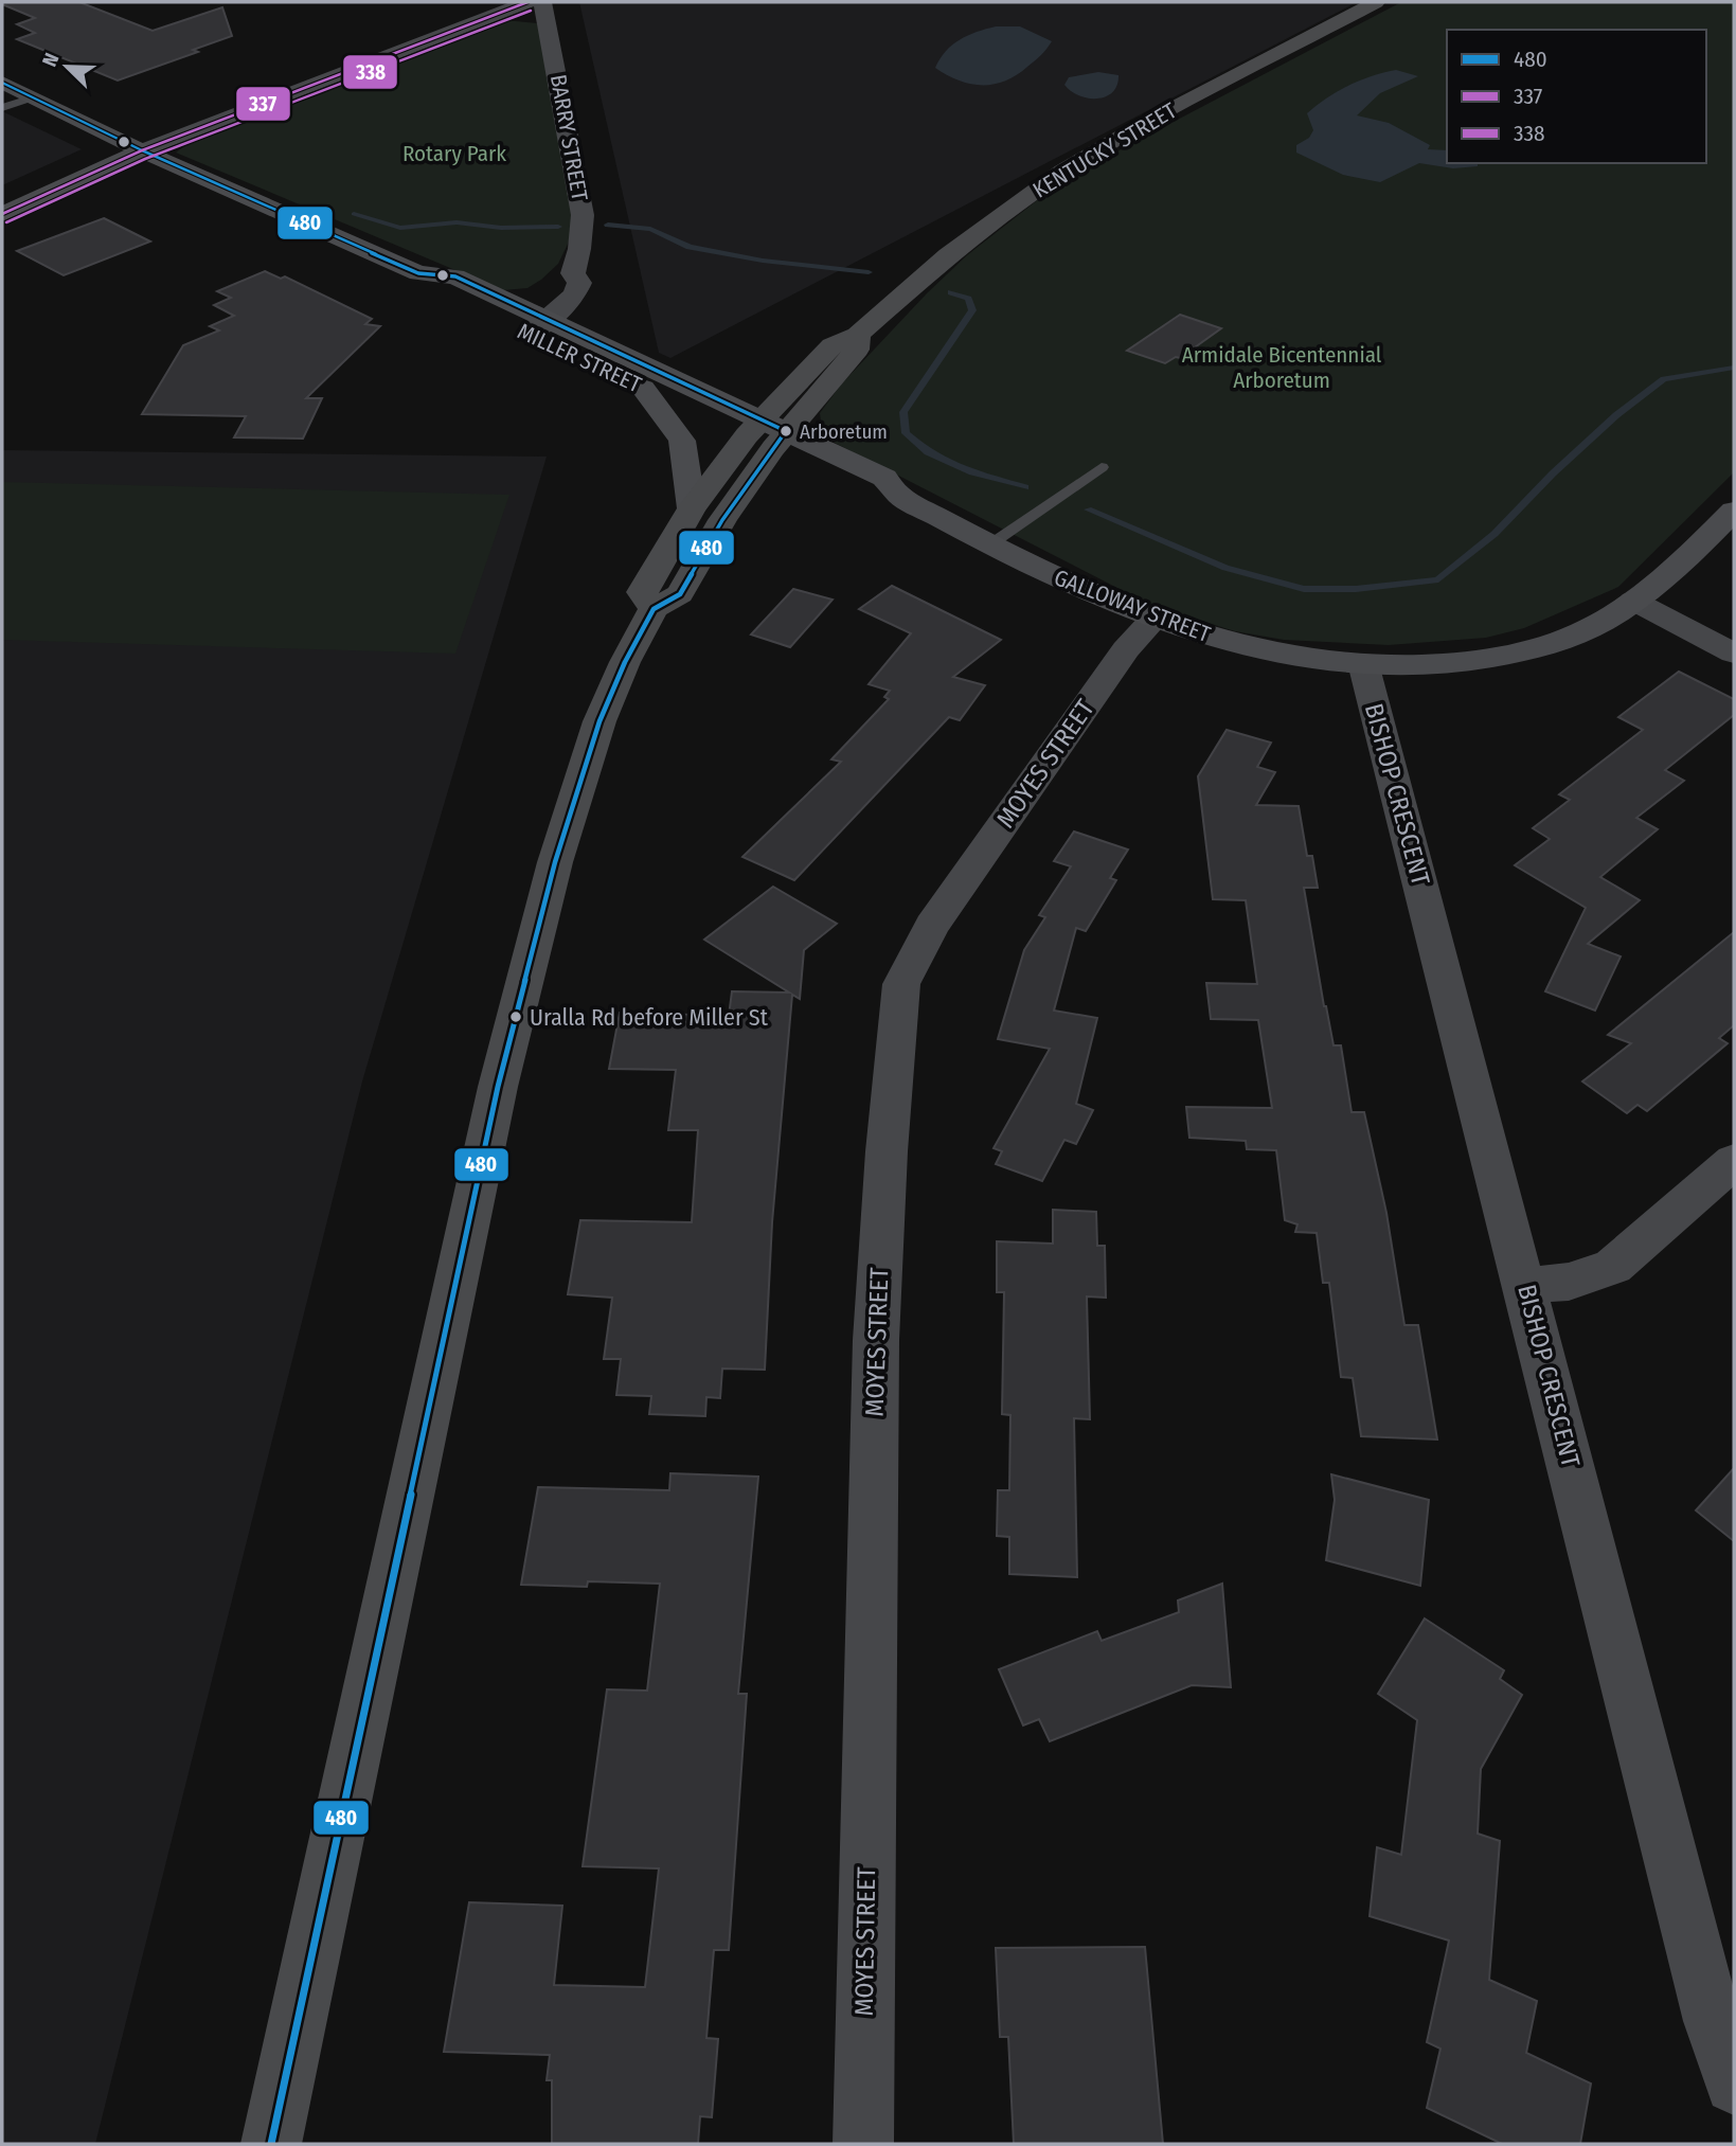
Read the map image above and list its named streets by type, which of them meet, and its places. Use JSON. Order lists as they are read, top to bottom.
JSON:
{
  "streets": {
    "main road": ["KENTUCKY STREET", "MILLER STREET", "GALLOWAY STREET"],
    "street": ["BARRY STREET", "MOYES STREET", "BISHOP CRESCENT"]
  },
  "crossings": [
    ["BARRY STREET", "MILLER STREET"],
    ["KENTUCKY STREET", "MILLER STREET"],
    ["KENTUCKY STREET", "GALLOWAY STREET"],
    ["MILLER STREET", "GALLOWAY STREET"],
    ["GALLOWAY STREET", "MOYES STREET"],
    ["GALLOWAY STREET", "BISHOP CRESCENT"]
  ],
  "parks": ["Rotary Park", "Armidale Bicentennial Arboretum"],
  "places": ["Arboretum", "Uralla Rd before Miller St"],
  "lines": ["transit line 337", "transit line 338", "transit line 480"],
  "legend": ["480", "337", "338"],
  "north": "top left"
}
